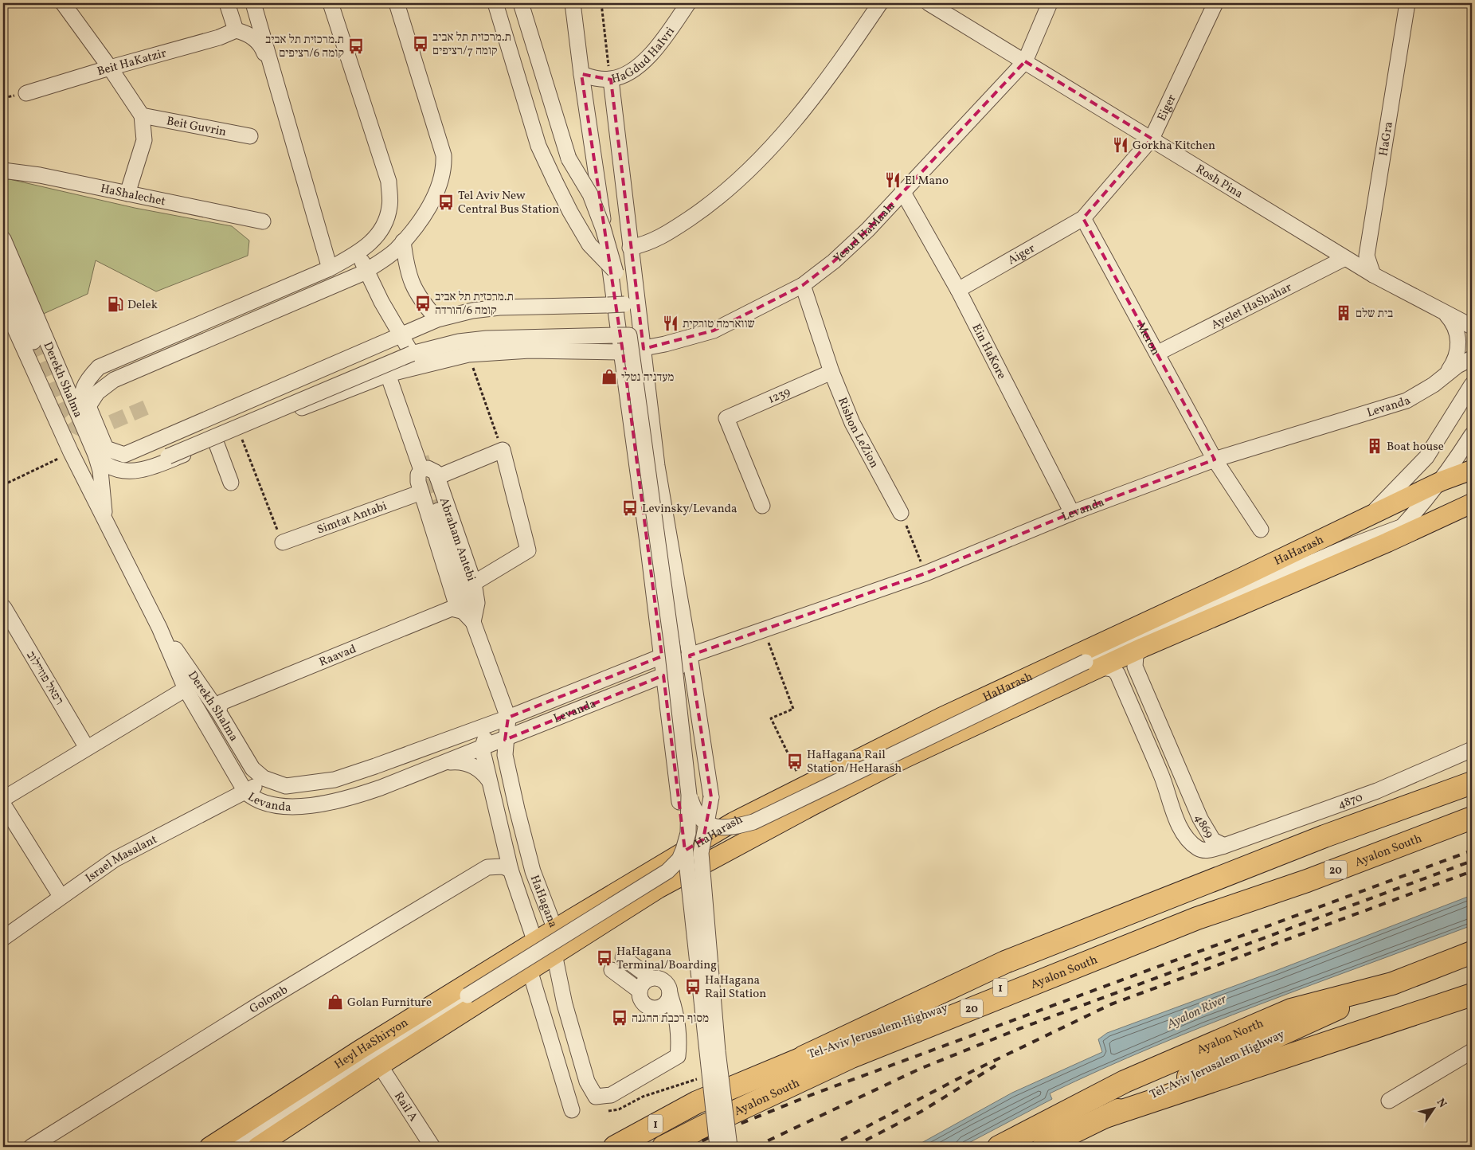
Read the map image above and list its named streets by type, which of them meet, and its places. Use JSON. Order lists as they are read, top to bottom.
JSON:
{
  "streets": {
    "highway": [
      "Ayalon South",
      "20",
      "1",
      "Tel-Aviv Jerusalem Highway",
      "Ayalon North"
    ],
    "main road": ["HaHarash", "Heyl HaShiryon"],
    "street": [
      "HaGdud HaIvri",
      "Beit HaKatzir",
      "Eiger",
      "Beit Guvrin",
      "HaGra",
      "Rosh Pina",
      "HaShalechet",
      "Yesud HaMaala",
      "Aiger",
      "Ayelet HaShahar",
      "Meron",
      "Ein HaKore",
      "Derekh Shalma",
      "1239",
      "Levanda",
      "Rishon LeZion",
      "Simtat Antabi",
      "Abraham Antebi",
      "Raavad",
      "רפאל פוזיילוב",
      "4870",
      "4869",
      "Israel Masalant",
      "HaHagana",
      "Golomb",
      "Rail A"
    ]
  },
  "crossings": [
    ["Eiger", "Rosh Pina"],
    ["Eiger", "Aiger"],
    ["Eiger", "Meron"],
    ["HaGra", "Rosh Pina"],
    ["Rosh Pina", "Yesud HaMaala"],
    ["Rosh Pina", "Ayelet HaShahar"],
    ["Yesud HaMaala", "Ein HaKore"],
    ["Yesud HaMaala", "Derekh Shalma"],
    ["Yesud HaMaala", "Rishon LeZion"],
    ["Yesud HaMaala", "Abraham Antebi"],
    ["Aiger", "Meron"],
    ["Aiger", "Ein HaKore"],
    ["Ayelet HaShahar", "Meron"],
    ["Meron", "Levanda"],
    ["Ein HaKore", "Levanda"],
    ["Derekh Shalma", "Levanda"],
    ["Derekh Shalma", "Raavad"],
    ["Derekh Shalma", "Israel Masalant"],
    ["1239", "Rishon LeZion"],
    ["Levanda", "Abraham Antebi"],
    ["Levanda", "Israel Masalant"],
    ["Levanda", "HaHagana"],
    ["Simtat Antabi", "Abraham Antebi"],
    ["Abraham Antebi", "Raavad"],
    ["Abraham Antebi", "HaHagana"],
    ["HaHarash", "4869"],
    ["HaHarash", "HaHagana"],
    ["HaHarash", "Heyl HaShiryon"],
    ["4870", "4869"],
    ["Ayalon South", "Tel-Aviv Jerusalem Highway"],
    ["HaHagana", "Golomb"],
    ["HaHagana", "Heyl HaShiryon"],
    ["Tel-Aviv Jerusalem Highway", "Ayalon North"],
    ["Heyl HaShiryon", "Rail A"]
  ],
  "water": ["Ayalon River"],
  "places": {
    "bus stop": [
      "ת.מרכזית תל אביב קומה 7/רציפים",
      "ת.מרכזית תל אביב קומה 6/רציפים",
      "Tel Aviv New Central Bus Station",
      "ת.מרכזית תל אביב קומה 6/הורדה",
      "Levinsky/Levanda",
      "HaHagana Rail Station/HeHarash",
      "HaHagana Terminal/Boarding",
      "HaHagana Rail Station",
      "מסוף רכבת ההגנה"
    ],
    "restaurant": ["Gorkha Kitchen", "El Mano", "שווארמה טורקית"],
    "fuel station": ["Delek"],
    "building": ["בית שלם", "Boat house"],
    "shop": ["מעדניה נטלי", "Golan Furniture"]
  },
  "north": "top right"
}
